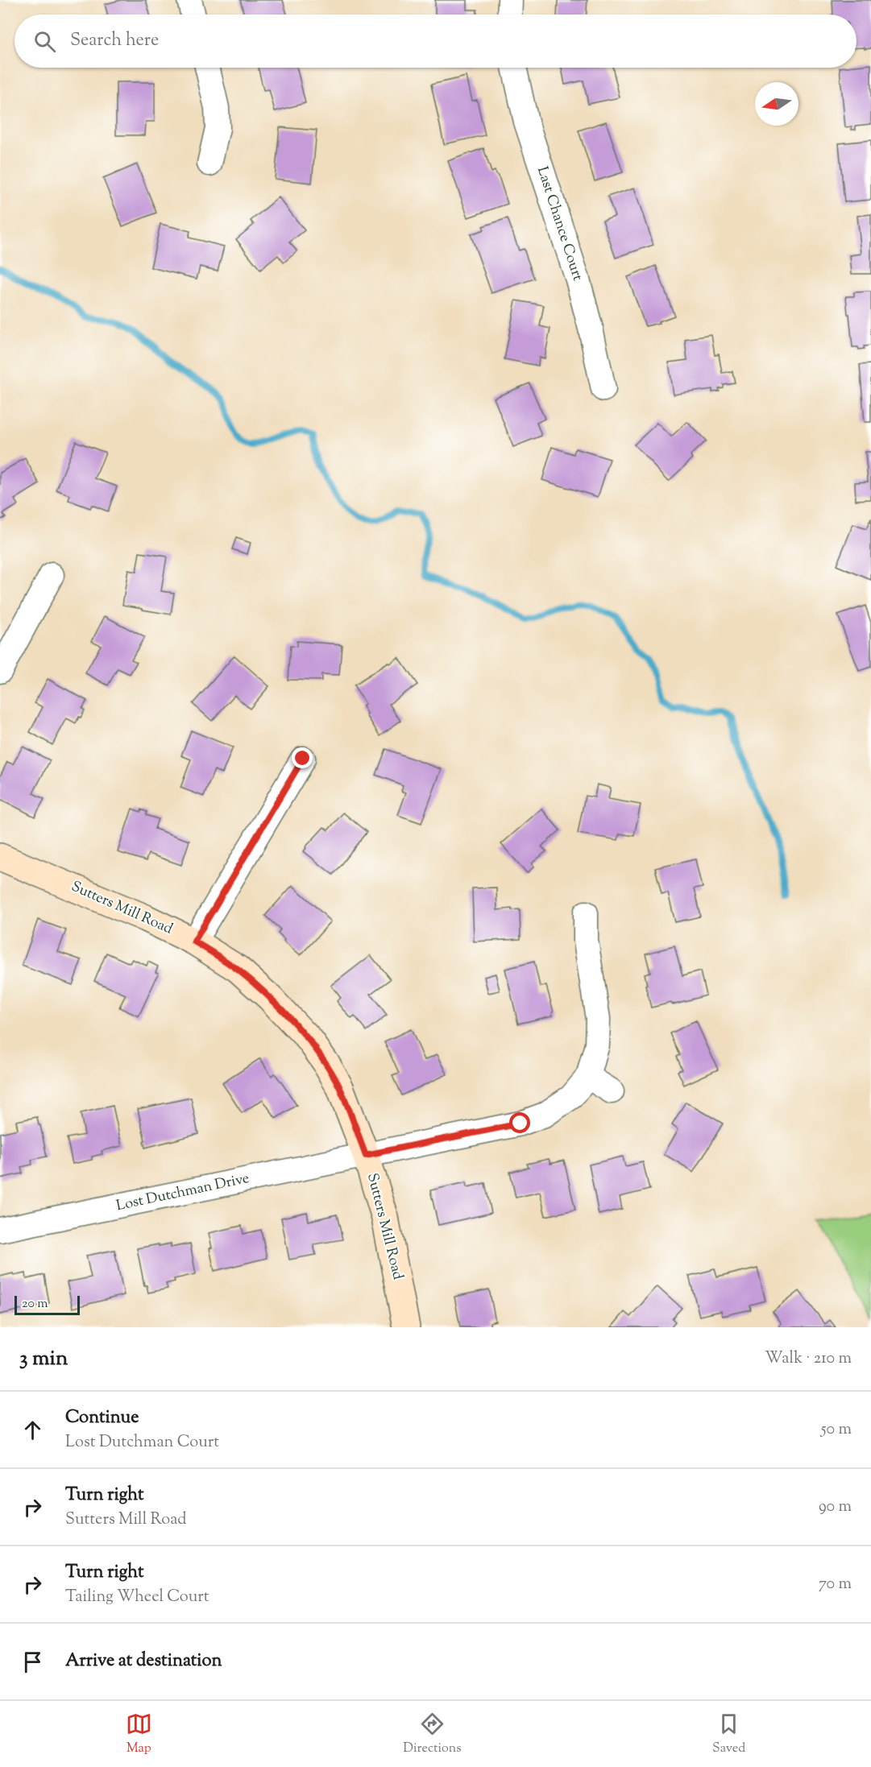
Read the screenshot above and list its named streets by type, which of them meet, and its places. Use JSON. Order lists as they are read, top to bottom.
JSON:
{
  "streets": {
    "street": ["Last Chance Court", "Sutters Mill Road", "Lost Dutchman Drive"]
  },
  "crossings": [
    ["Sutters Mill Road", "Lost Dutchman Drive"]
  ],
  "scale_bar": "20 m",
  "north": "left",
  "page": {
    "search": "Search here",
    "scale": "20 m",
    "heading": ["3 min", "Walk · 210 m"],
    "list": [
      ["Continue", "Lost Dutchman Court", "50 m"],
      ["Turn right", "Sutters Mill Road", "90 m"],
      ["Turn right", "Tailing Wheel Court", "70 m"],
      "Arrive at destination"
    ],
    "nav": ["Map", "Directions", "Saved"]
  }
}
